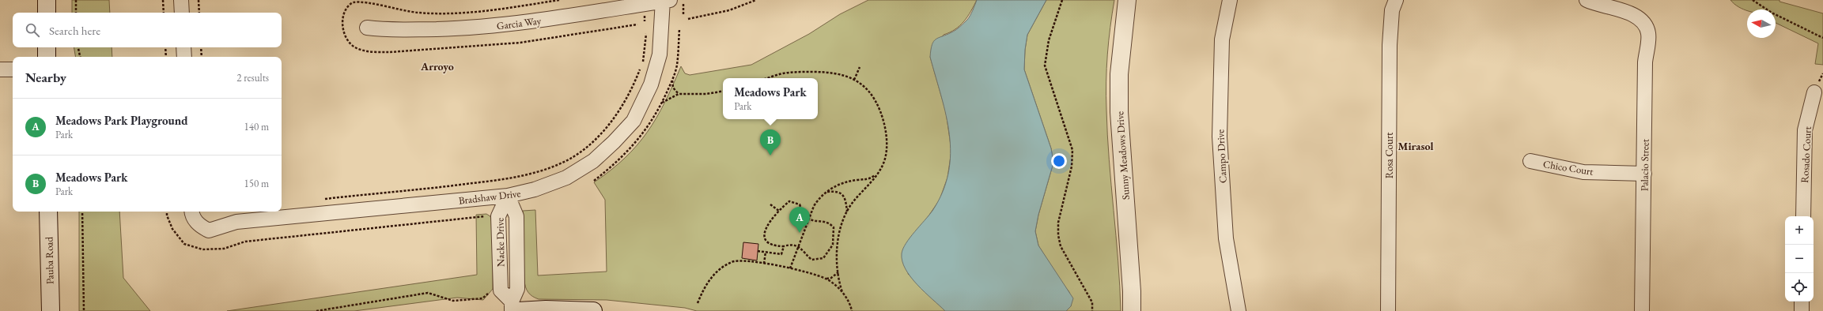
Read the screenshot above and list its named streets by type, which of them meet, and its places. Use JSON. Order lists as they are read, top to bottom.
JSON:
{
  "streets": {
    "street": [
      "Garcia Way",
      "Rosado Court",
      "Sunny Meadows Drive",
      "Rosa Court",
      "Campo Drive",
      "Palacio Street",
      "Chico Court",
      "Bradshaw Drive",
      "Nacke Drive",
      "Pauba Road"
    ]
  },
  "crossings": [
    ["Garcia Way", "Bradshaw Drive"],
    ["Palacio Street", "Chico Court"],
    ["Bradshaw Drive", "Nacke Drive"]
  ],
  "districts": ["Arroyo", "Mirasol"],
  "north": "left",
  "page": {
    "search": "Search here",
    "heading": ["Nearby", "2 results"],
    "popup": ["Meadows Park", "Park"],
    "list": [
      {
        "mark": "A",
        "name": "Meadows Park Playground",
        "note": "Park",
        "value": "140 m"
      },
      {
        "mark": "B",
        "name": "Meadows Park",
        "note": "Park",
        "value": "150 m"
      }
    ],
    "pins": ["B", "A"],
    "map_buttons": ["+", "−"]
  }
}
